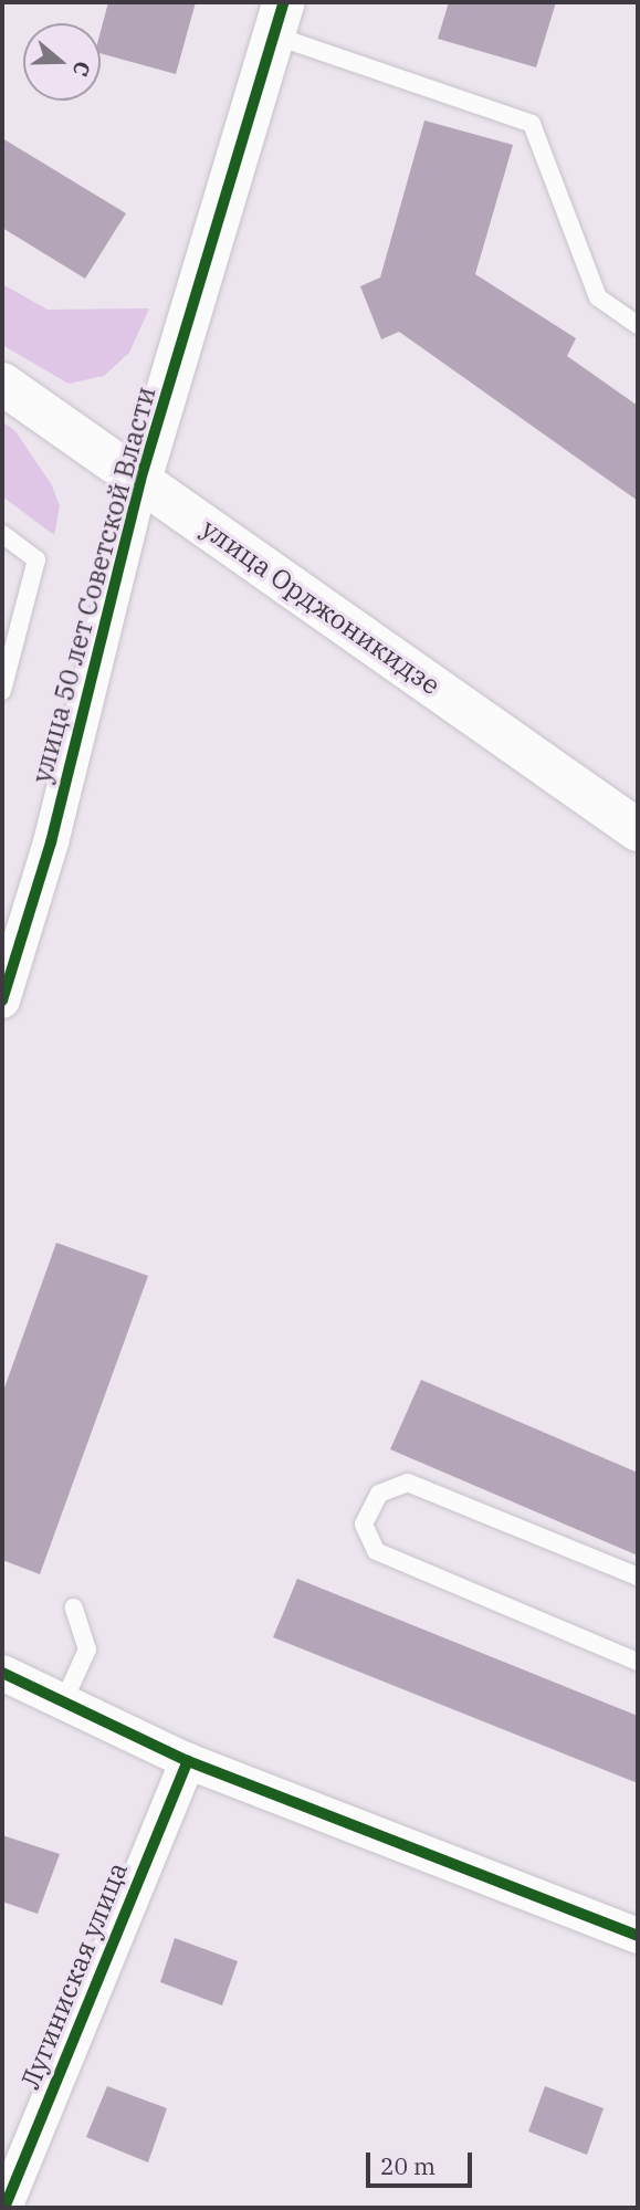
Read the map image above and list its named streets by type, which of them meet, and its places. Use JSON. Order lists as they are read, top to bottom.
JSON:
{
  "streets": {
    "main road": ["улица 50 лет Советской Власти", "улица Орджоникидзе"],
    "street": ["Лугиниская улица"]
  },
  "crossings": [
    ["улица 50 лет Советской Власти", "улица Орджоникидзе"]
  ],
  "scale_bar": "20 m",
  "north": "right"
}
